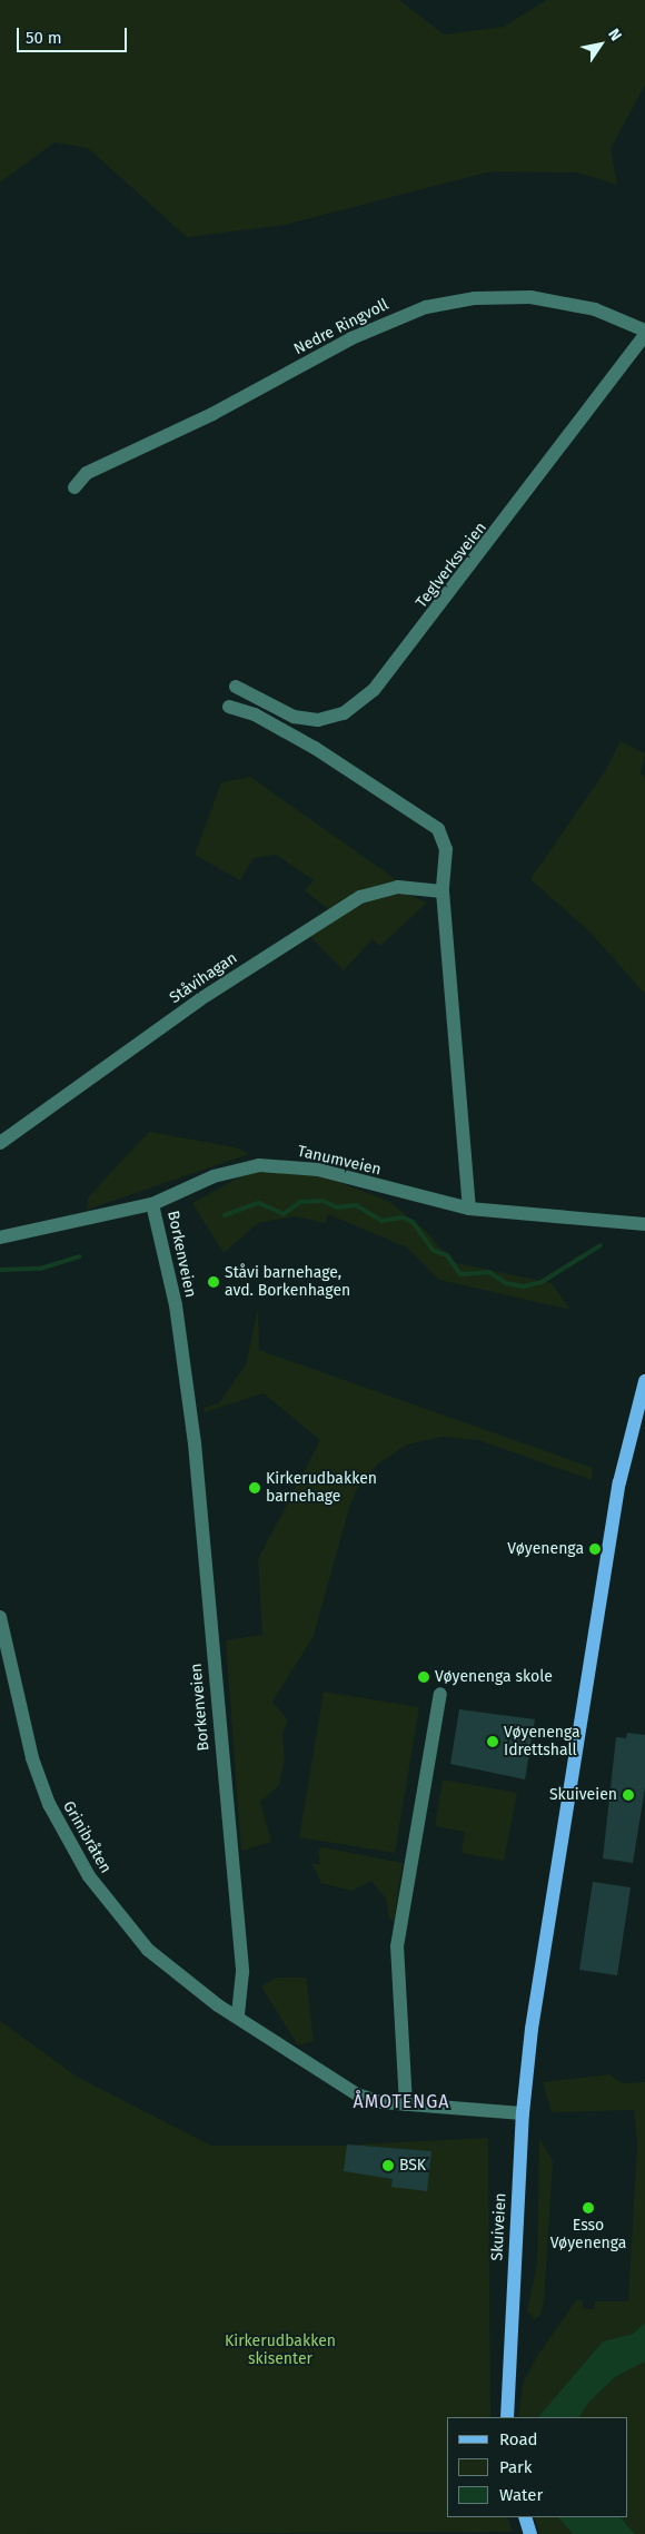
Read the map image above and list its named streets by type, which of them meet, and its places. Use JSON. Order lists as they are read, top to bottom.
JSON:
{
  "streets": {
    "main road": ["Skuiveien"],
    "street": [
      "Nedre Ringvoll",
      "Teglverksveien",
      "Ståvihagan",
      "Tanumveien",
      "Borkenveien",
      "Grinibråten"
    ]
  },
  "crossings": [
    ["Tanumveien", "Borkenveien"],
    ["Borkenveien", "Grinibråten"]
  ],
  "districts": ["ÅMOTENGA"],
  "parks": ["Kirkerudbakken skisenter"],
  "places": [
    "Ståvi barnehage, avd. Borkenhagen",
    "Kirkerudbakken barnehage",
    "Vøyenenga",
    "Vøyenenga skole",
    "Vøyenenga Idrettshall",
    "Skuiveien",
    "BSK",
    "Esso Vøyenenga"
  ],
  "legend": ["Road", "Park", "Water"],
  "scale_bar": "50 m",
  "north": "top right"
}
